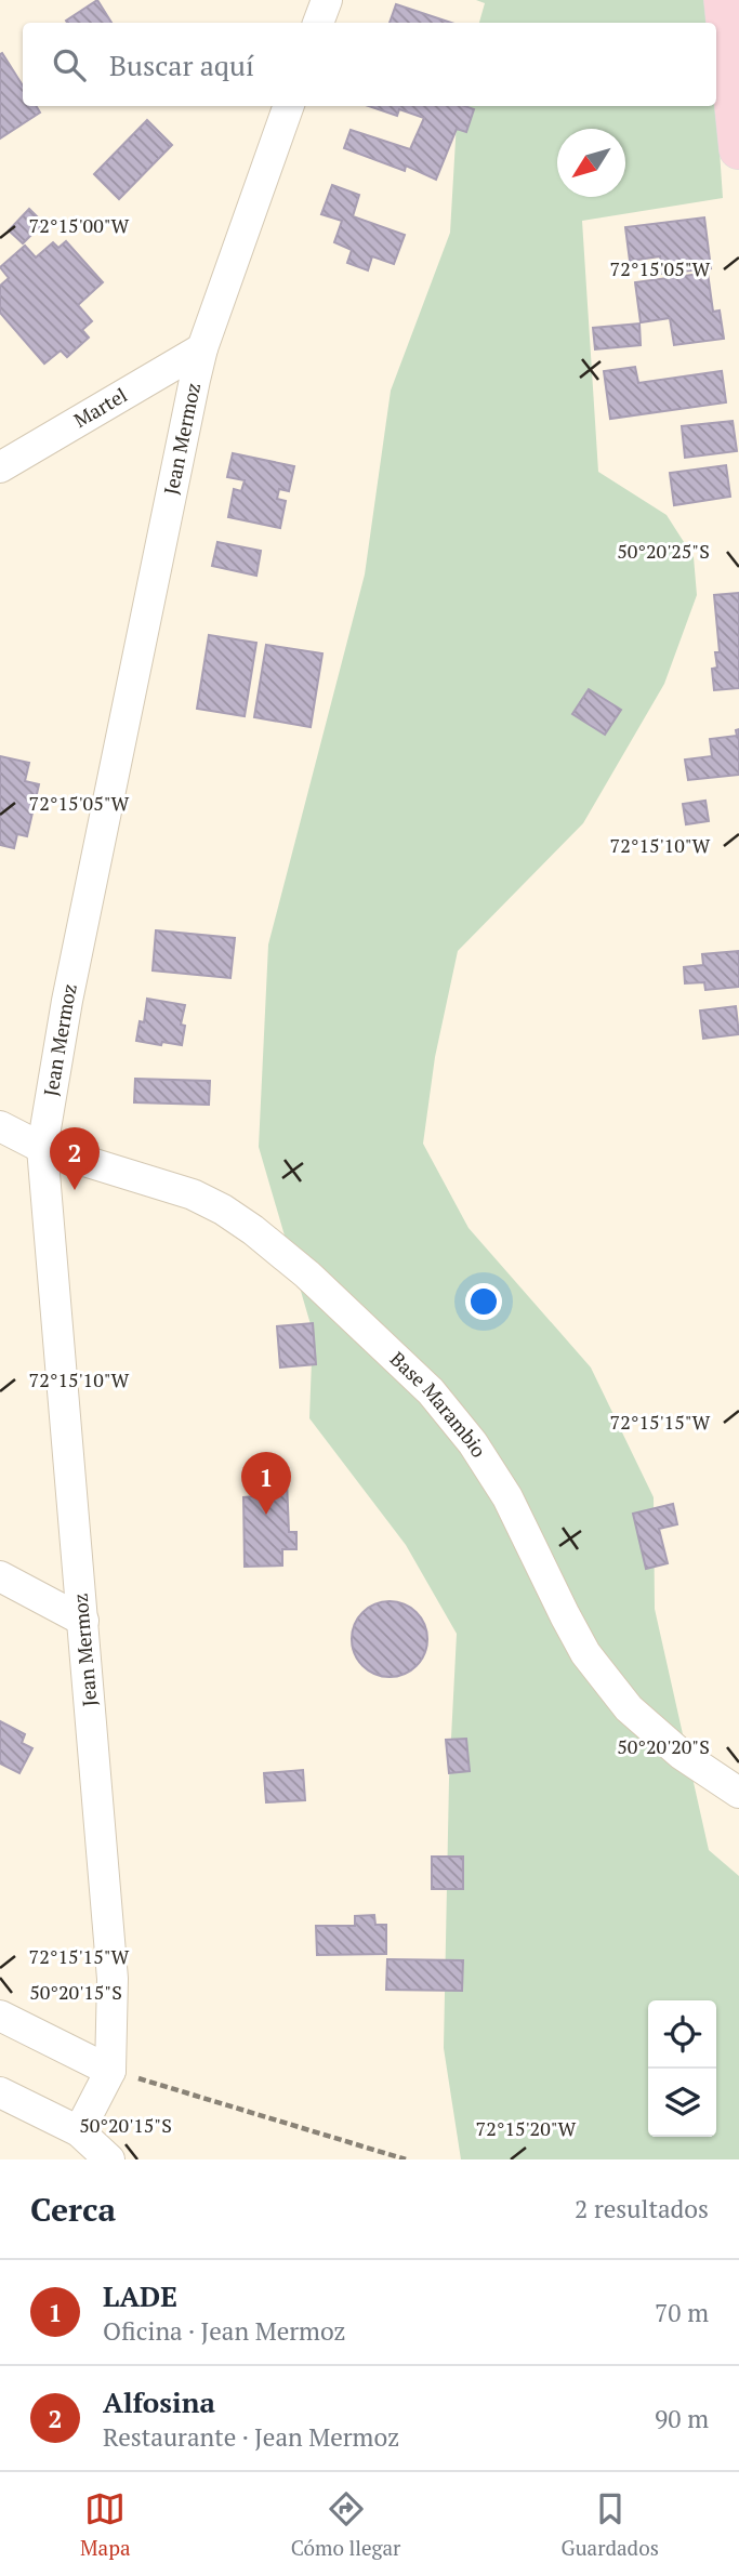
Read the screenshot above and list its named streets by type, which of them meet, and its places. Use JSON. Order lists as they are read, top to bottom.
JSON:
{
  "streets": {
    "street": ["Martel", "Jean Mermoz", "Base Marambio"]
  },
  "crossings": [
    ["Martel", "Jean Mermoz"],
    ["Jean Mermoz", "Base Marambio"]
  ],
  "north": "bottom left",
  "page": {
    "search": "Buscar aquí",
    "pins": ["2", "1"],
    "heading": ["Cerca", "2 resultados"],
    "list": [
      {
        "mark": "1",
        "name": "LADE",
        "note": "Oficina · Jean Mermoz",
        "value": "70 m"
      },
      {
        "mark": "2",
        "name": "Alfosina",
        "note": "Restaurante · Jean Mermoz",
        "value": "90 m"
      }
    ],
    "nav": ["Mapa", "Cómo llegar", "Guardados"]
  },
  "coordinates": [
    "72°15'00\"W",
    "72°15'05\"W",
    "50°20'25\"S",
    "72°15'10\"W",
    "72°15'15\"W",
    "50°20'20\"S",
    "50°20'15\"S",
    "72°15'20\"W"
  ]
}
